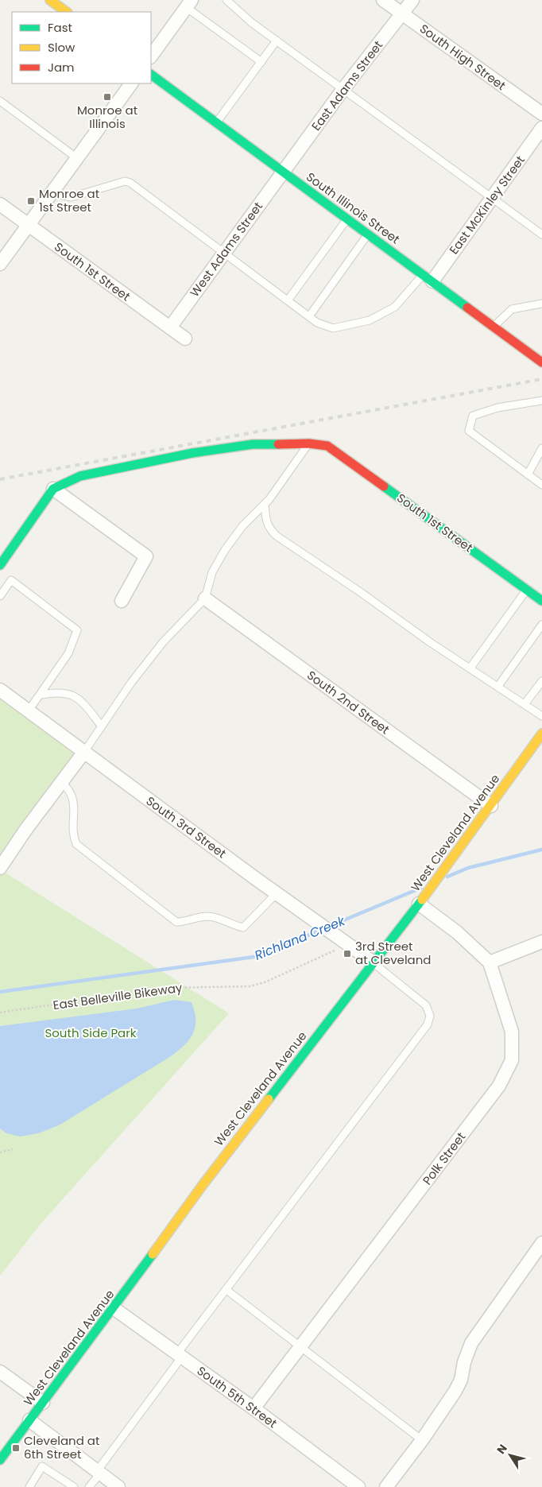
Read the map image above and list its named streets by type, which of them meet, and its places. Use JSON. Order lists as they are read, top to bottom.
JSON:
{
  "streets": {
    "street": [
      "South High Street",
      "East Adams Street",
      "East McKinley Street",
      "South Illinois Street",
      "West Adams Street",
      "South 1st Street",
      "South 2nd Street",
      "South 3rd Street",
      "West Cleveland Avenue",
      "Polk Street",
      "South 5th Street"
    ],
    "path": ["East Belleville Bikeway"]
  },
  "crossings": [
    ["South High Street", "East Adams Street"],
    ["East Adams Street", "South Illinois Street"],
    ["East Adams Street", "West Adams Street"],
    ["East McKinley Street", "South Illinois Street"],
    ["South Illinois Street", "West Adams Street"],
    ["West Adams Street", "South 1st Street"],
    ["South 2nd Street", "West Cleveland Avenue"],
    ["South 3rd Street", "West Cleveland Avenue"],
    ["South 3rd Street", "East Belleville Bikeway"],
    ["West Cleveland Avenue", "Polk Street"],
    ["West Cleveland Avenue", "South 5th Street"],
    ["Polk Street", "South 5th Street"]
  ],
  "water": ["Richland Creek"],
  "parks": ["South Side Park"],
  "places": {
    "transit": [
      "Monroe at Illinois",
      "Monroe at 1st Street",
      "3rd Street at Cleveland",
      "Cleveland at 6th Street"
    ]
  },
  "legend": ["Fast", "Slow", "Jam"],
  "north": "top left"
}
